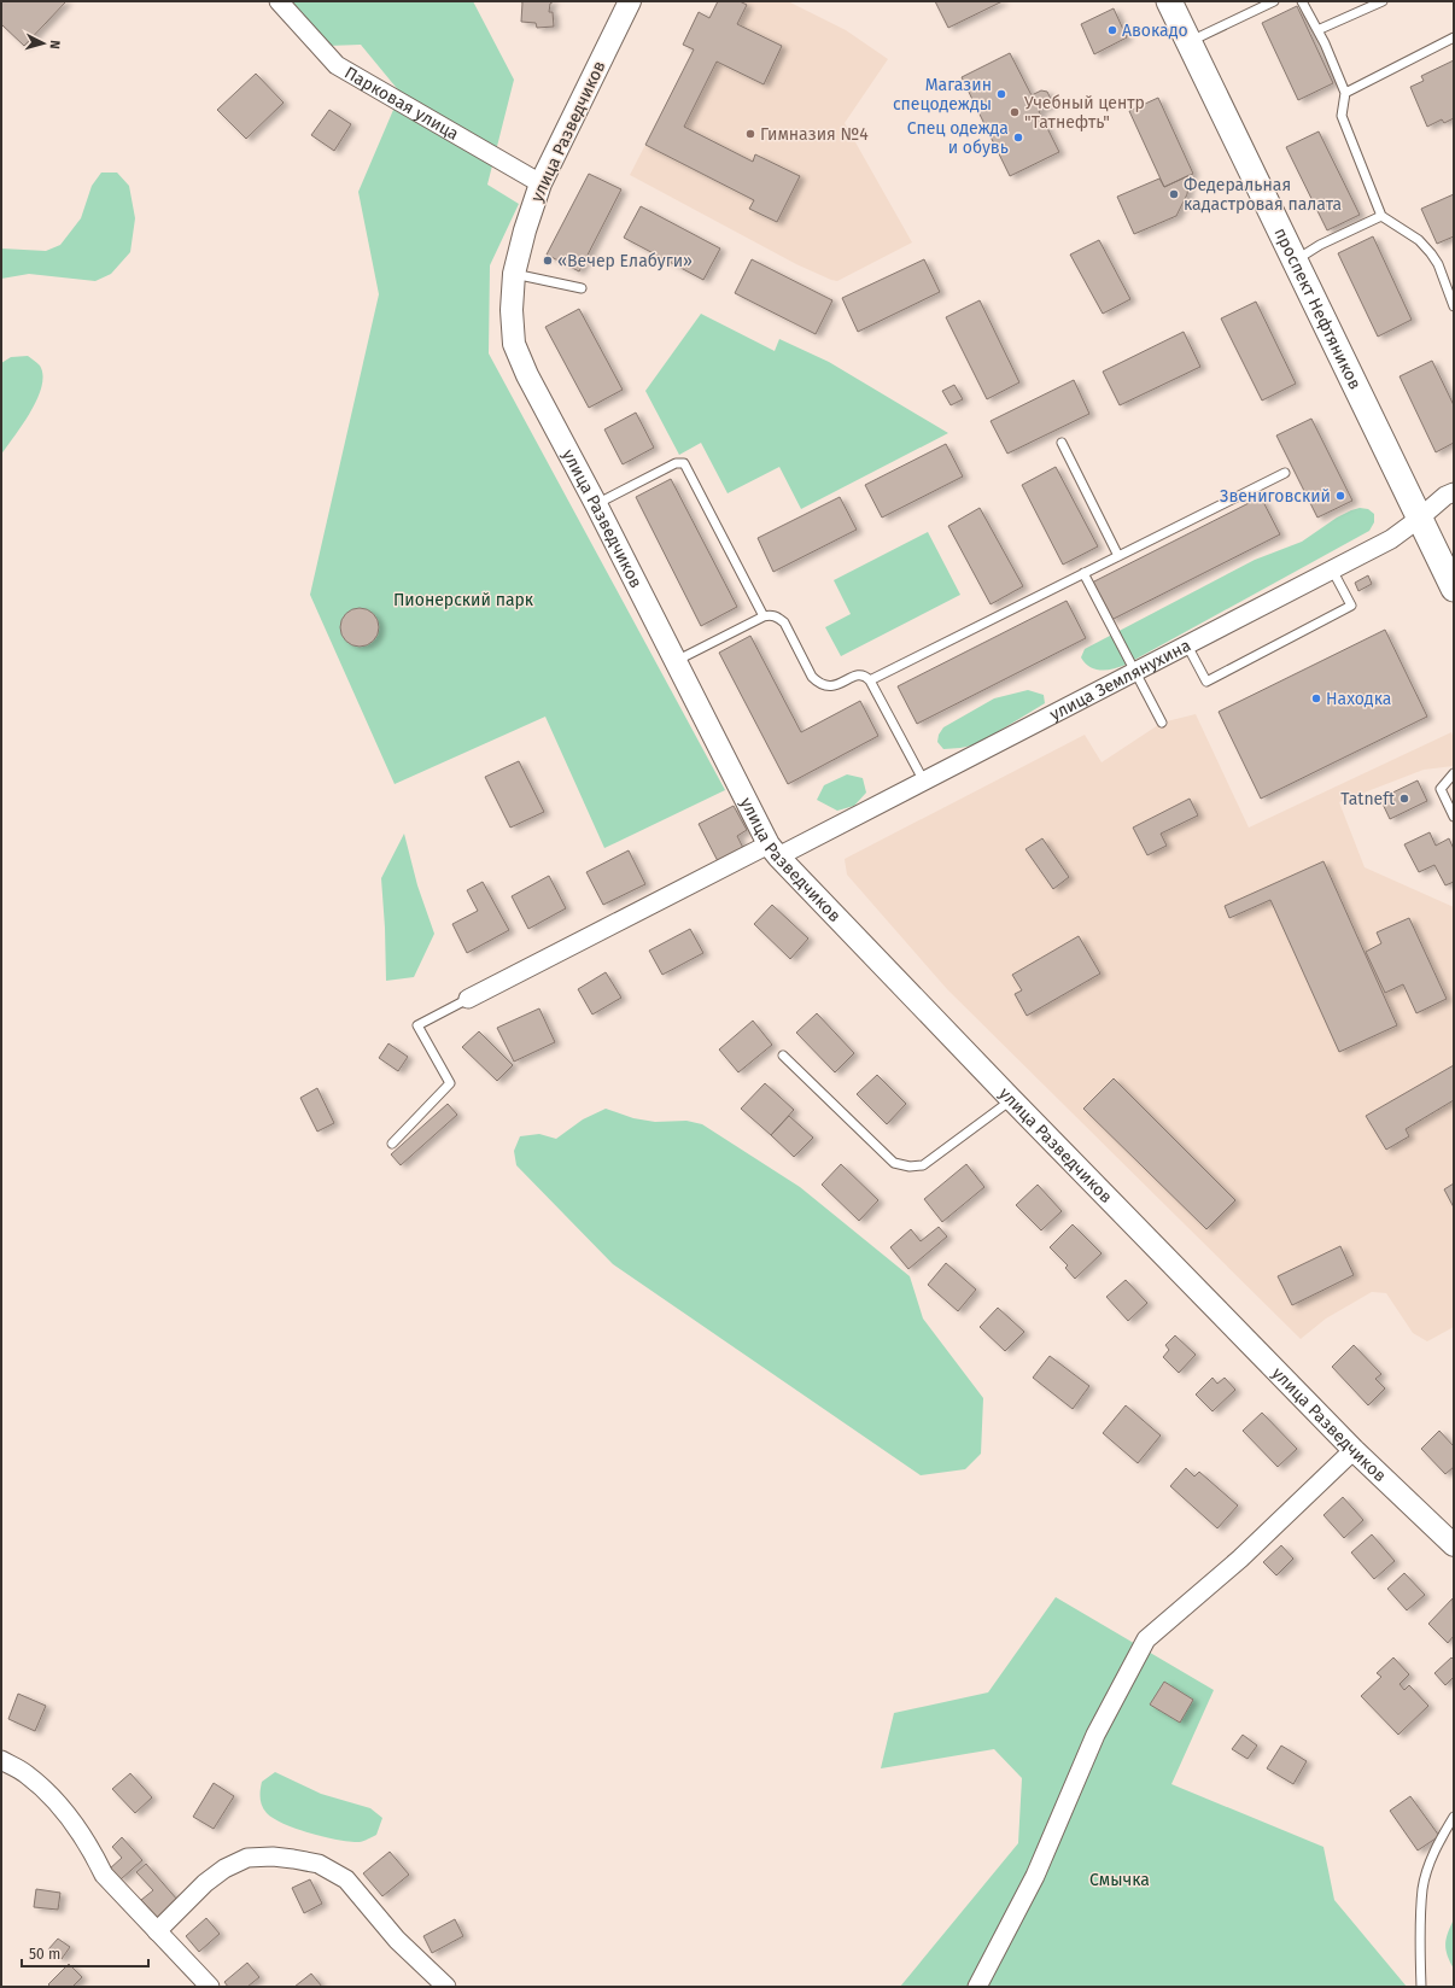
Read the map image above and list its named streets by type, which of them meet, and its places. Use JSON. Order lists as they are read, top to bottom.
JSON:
{
  "streets": {
    "main road": ["проспект Нефтяников"],
    "street": ["Парковая улица", "улица Разведчиков", "улица Землянухина"]
  },
  "crossings": [
    ["Парковая улица", "улица Разведчиков"],
    ["улица Разведчиков", "улица Землянухина"],
    ["проспект Нефтяников", "улица Землянухина"]
  ],
  "parks": ["Пионерский парк", "Смычка"],
  "places": [
    "Авокадо",
    "Магазин спецодежды",
    "Учебный центр \"Татнефть\"",
    "Гимназия №4",
    "Спец одежда и обувь",
    "Федеральная кадастровая палата",
    "«Вечер Елабуги»",
    "Звениговский",
    "Находка",
    "Tatneft"
  ],
  "scale_bar": "50 m",
  "north": "right"
}
